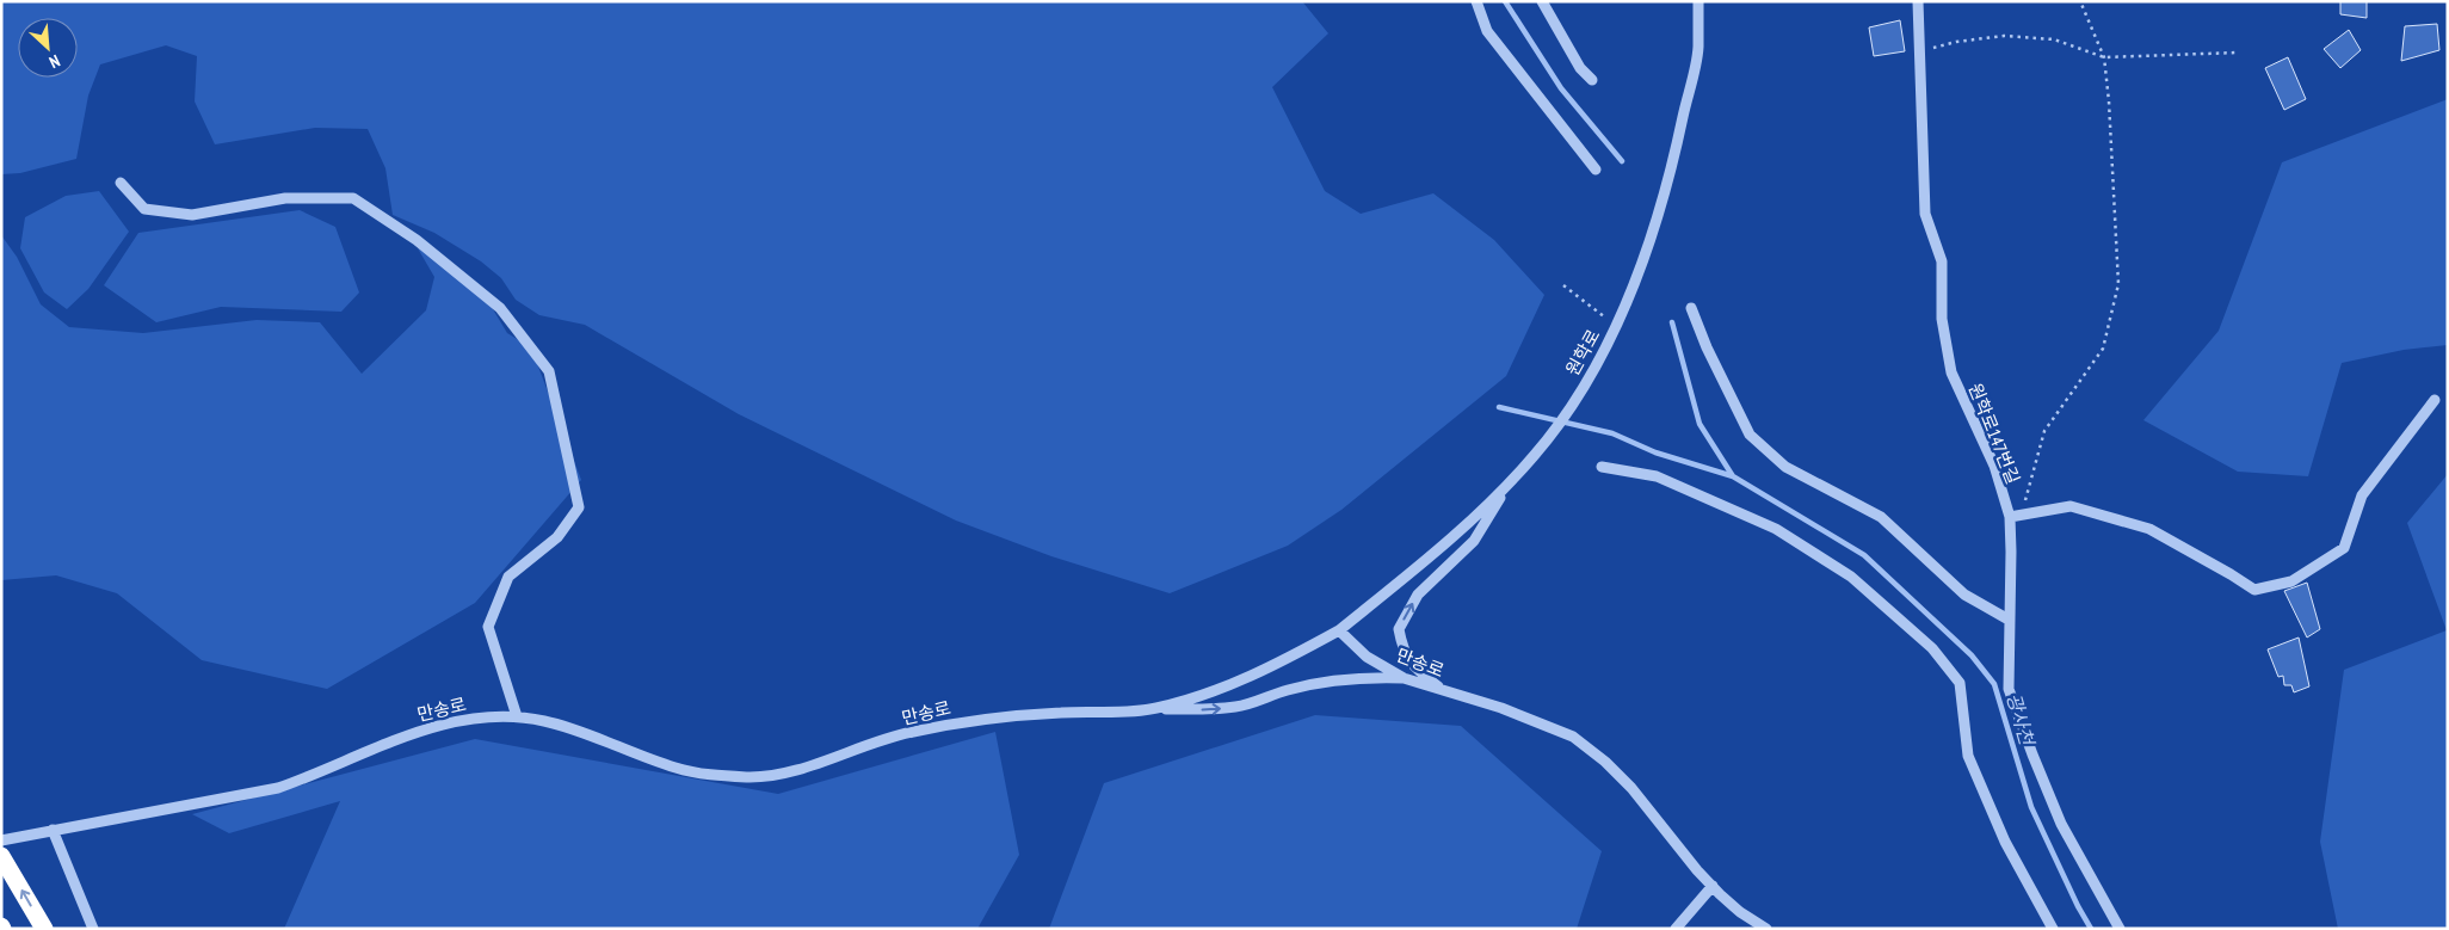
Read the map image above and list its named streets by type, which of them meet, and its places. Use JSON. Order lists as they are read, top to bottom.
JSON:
{
  "streets": {
    "street": ["원학로", "원학로147번길", "만송로"]
  },
  "crossings": [
    ["원학로", "만송로"]
  ],
  "water": ["광사천"],
  "north": "bottom right"
}
